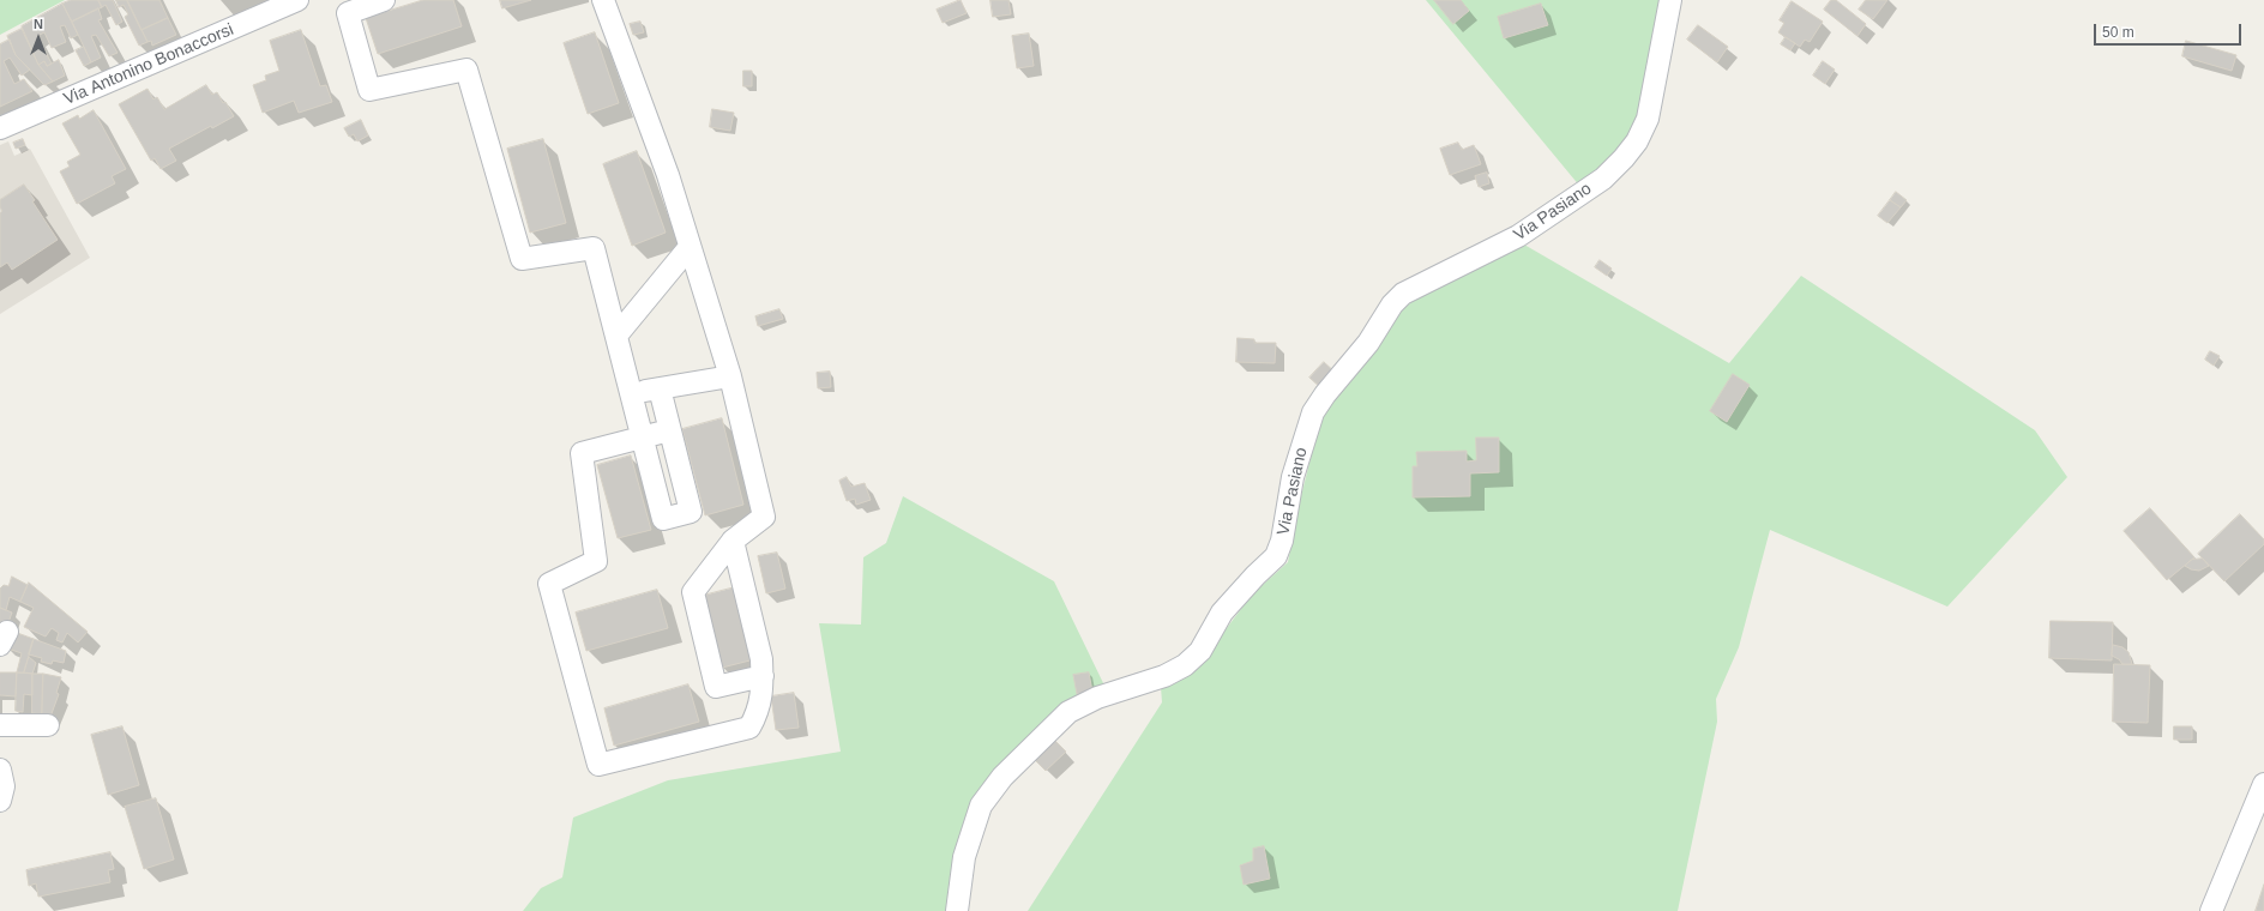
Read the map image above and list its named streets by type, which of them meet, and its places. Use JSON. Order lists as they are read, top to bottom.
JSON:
{
  "streets": {
    "street": ["Via Antonino Bonaccorsi", "Via Pasiano"]
  },
  "scale_bar": "50 m",
  "north": "top"
}
